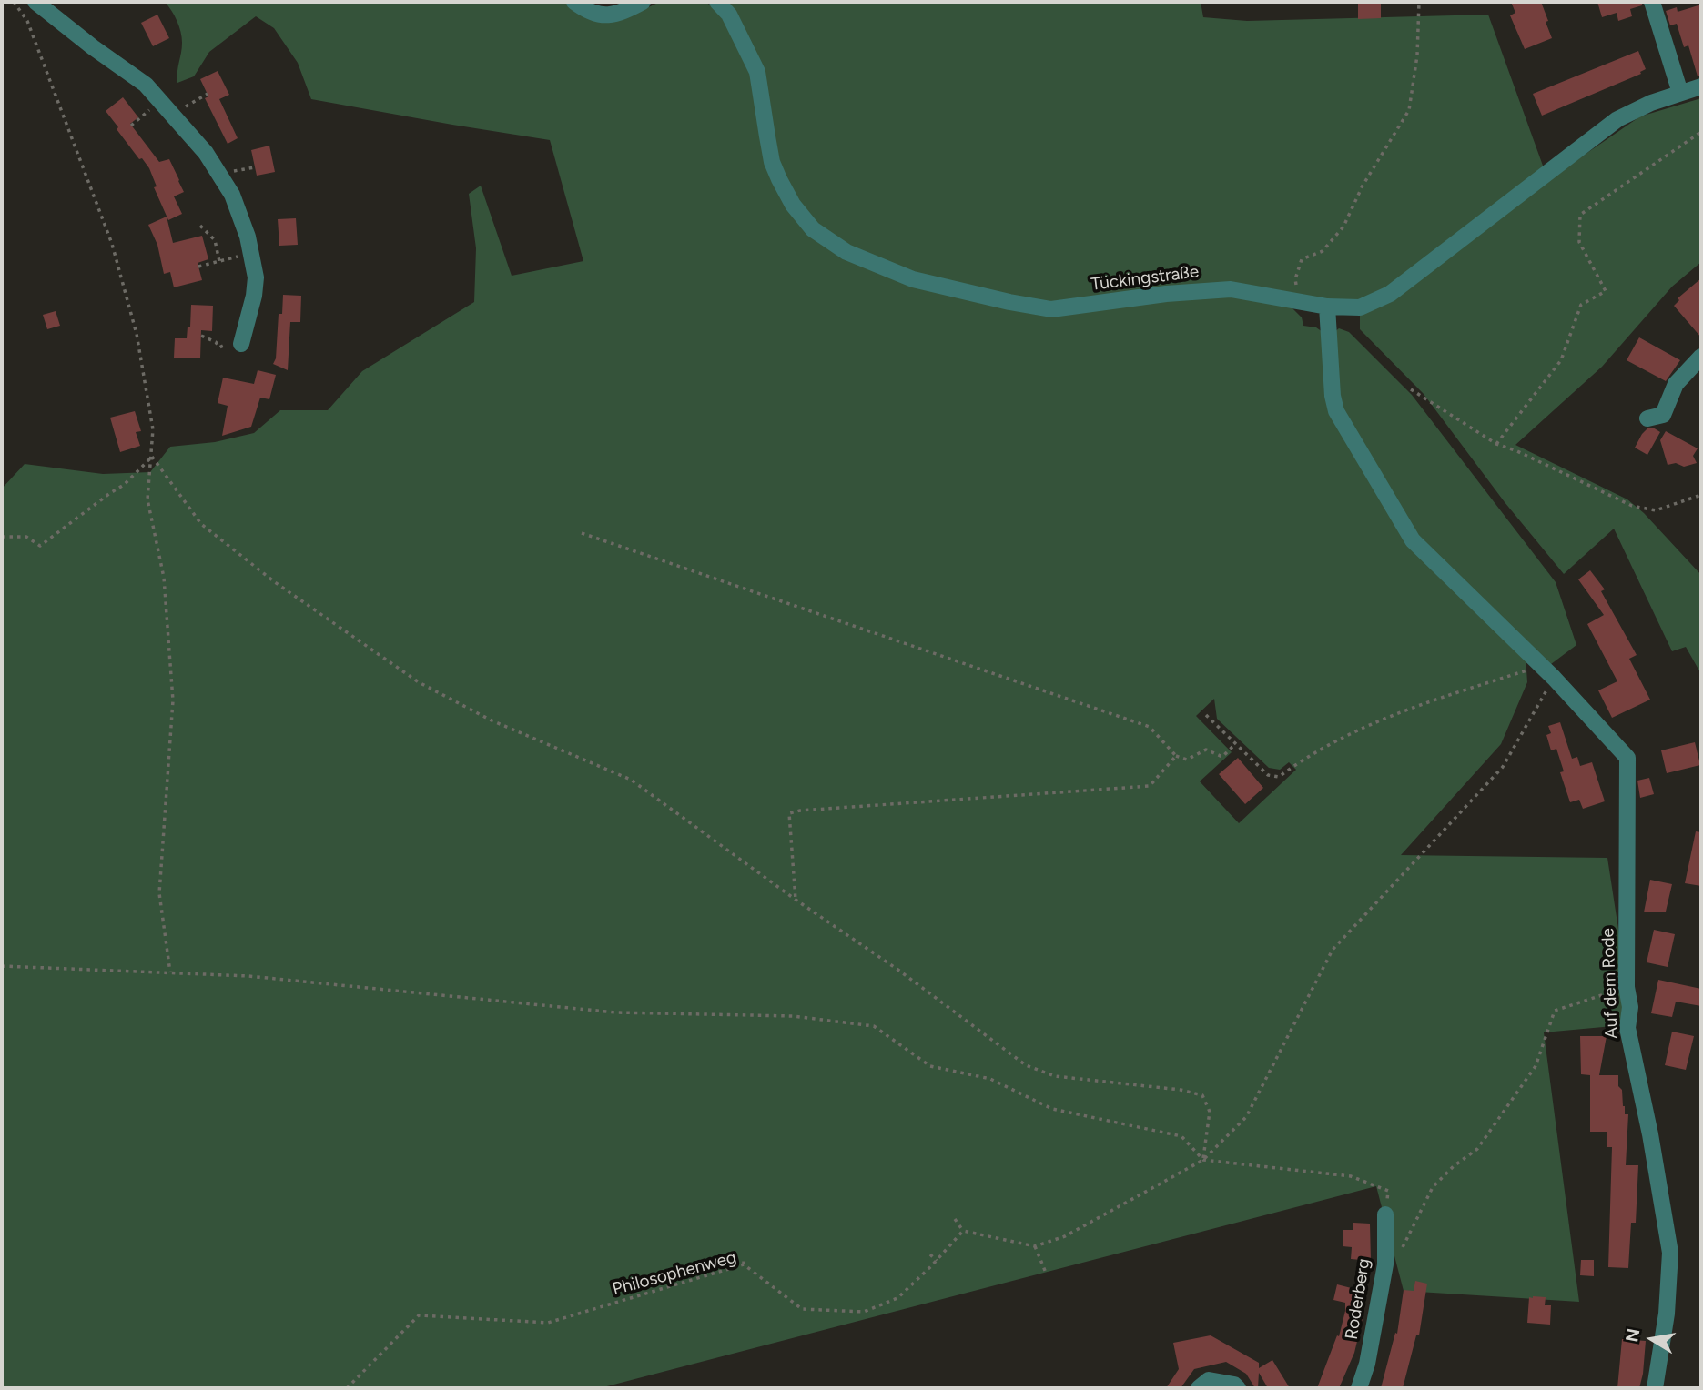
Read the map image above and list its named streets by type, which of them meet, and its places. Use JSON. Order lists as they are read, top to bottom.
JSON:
{
  "streets": {
    "street": ["Tückingstraße", "Auf dem Rode", "Roderberg"],
    "path": ["Philosophenweg"]
  },
  "crossings": [
    ["Tückingstraße", "Auf dem Rode"]
  ],
  "north": "left"
}
